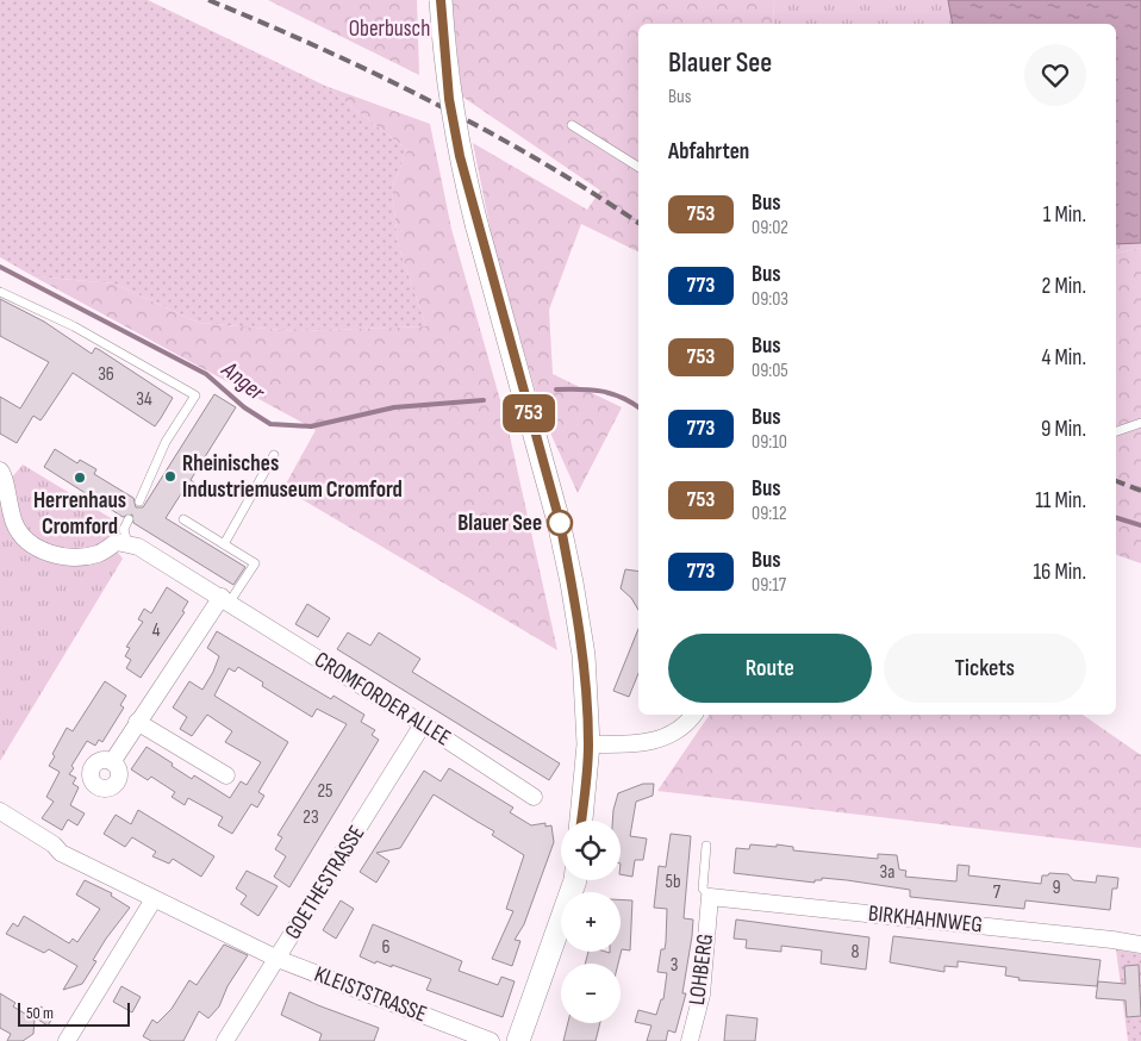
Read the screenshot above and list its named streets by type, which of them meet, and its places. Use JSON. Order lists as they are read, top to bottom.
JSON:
{
  "streets": {
    "street": [
      "CROMFORDER ALLEE",
      "GOETHESTRASSE",
      "BIRKHAHNWEG",
      "LOHBERG",
      "KLEISTSTRASSE"
    ]
  },
  "crossings": [
    ["CROMFORDER ALLEE", "GOETHESTRASSE"],
    ["GOETHESTRASSE", "KLEISTSTRASSE"],
    ["BIRKHAHNWEG", "LOHBERG"]
  ],
  "water": ["Anger"],
  "parks": ["Oberbusch"],
  "places": ["Rheinisches Industriemuseum Cromford", "Herrenhaus Cromford", "Blauer See"],
  "lines": ["bus line 753"],
  "house_numbers": [
    "36",
    "34",
    "4",
    "25",
    "23",
    "3a",
    "5b",
    "9",
    "7",
    "6",
    "8",
    "3"
  ],
  "scale_bar": "50 m",
  "page": {
    "on_map": "753",
    "heading": [
      ["Blauer See", "Bus"],
      "Abfahrten"
    ],
    "list": [
      {
        "mark": "753",
        "name": "Bus",
        "note": "09:02",
        "value": "1 Min."
      },
      {
        "mark": "773",
        "name": "Bus",
        "note": "09:03",
        "value": "2 Min."
      },
      {
        "mark": "753",
        "name": "Bus",
        "note": "09:05",
        "value": "4 Min."
      },
      {
        "mark": "773",
        "name": "Bus",
        "note": "09:10",
        "value": "9 Min."
      },
      {
        "mark": "753",
        "name": "Bus",
        "note": "09:12",
        "value": "11 Min."
      },
      {
        "mark": "773",
        "name": "Bus",
        "note": "09:17",
        "value": "16 Min."
      }
    ],
    "buttons": ["Route", "Tickets"],
    "map_buttons": ["+", "−"],
    "scale": "50 m"
  }
}
